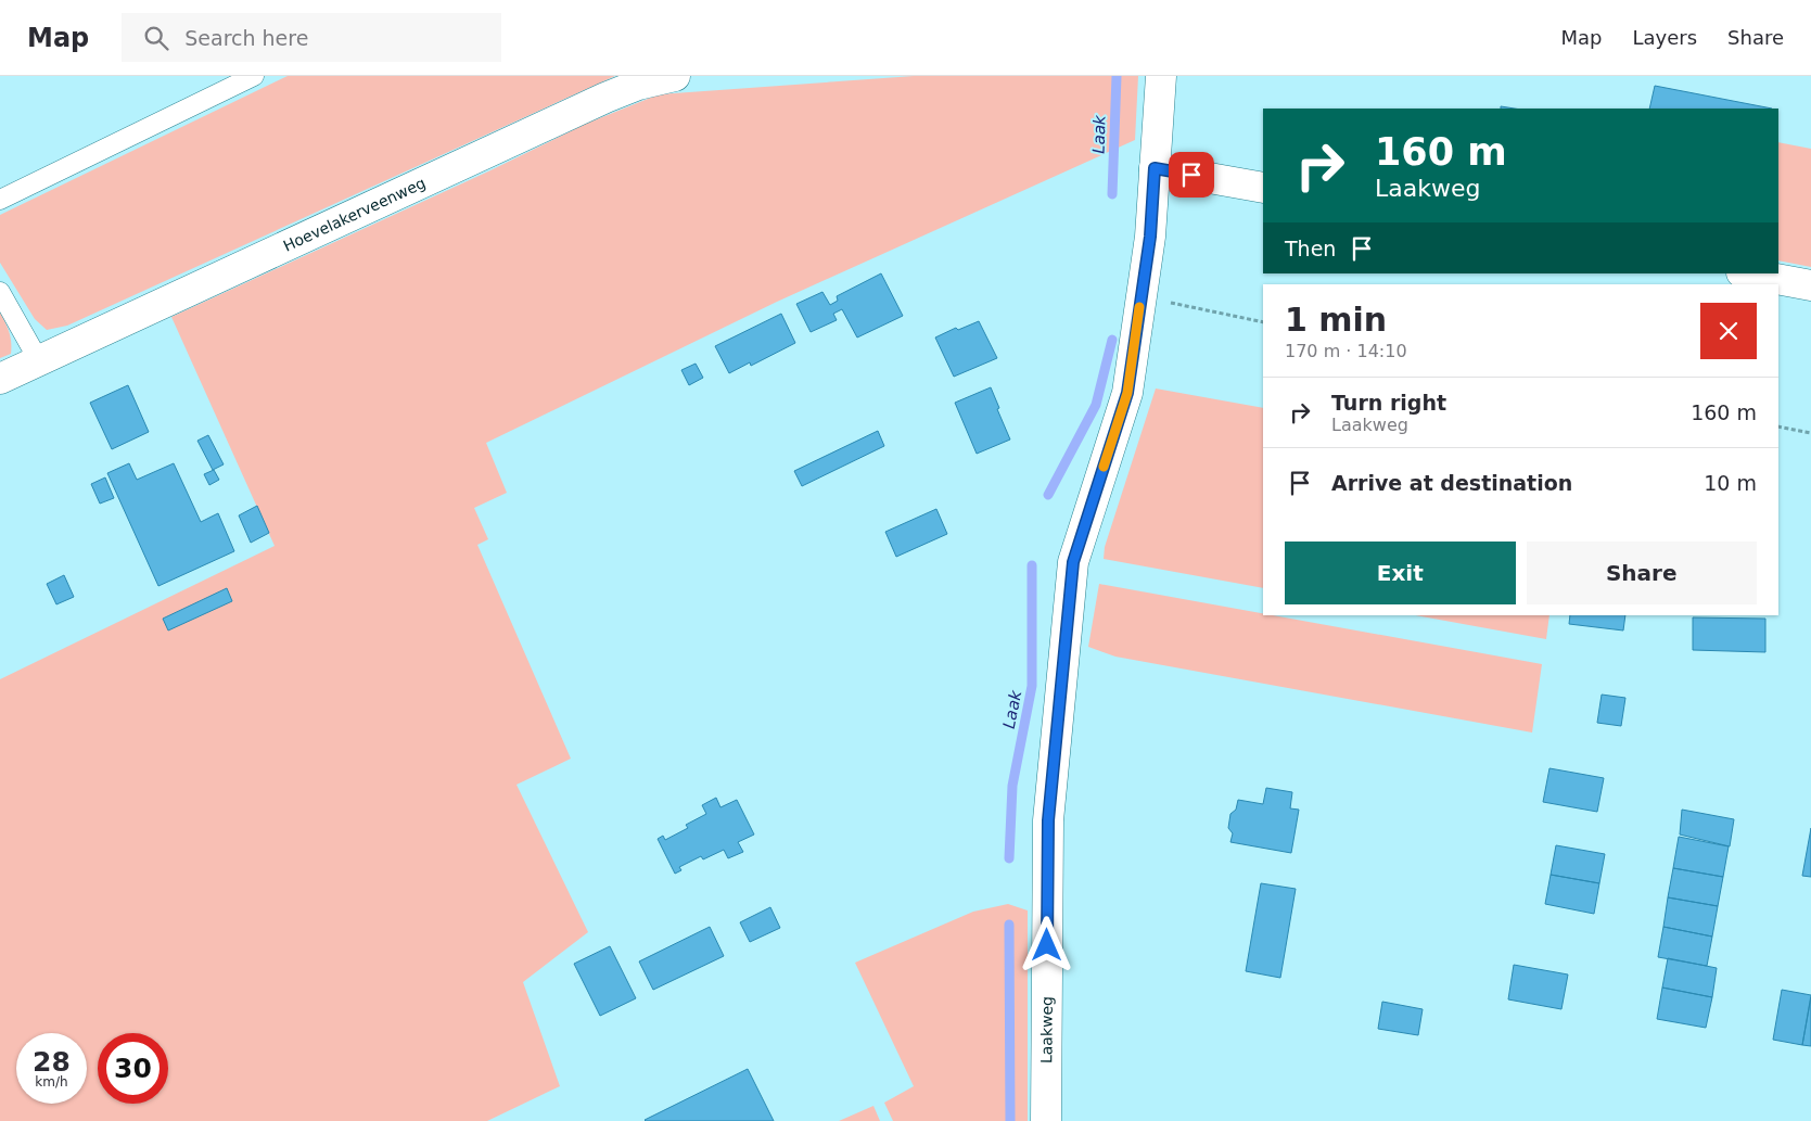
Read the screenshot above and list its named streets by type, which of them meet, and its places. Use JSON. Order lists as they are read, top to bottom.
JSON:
{
  "streets": {
    "street": ["Hoevelakerveenweg", "Laakweg"]
  },
  "water": ["Laak"],
  "page": {
    "header": "Map",
    "search": "Search here",
    "nav": ["Map", "Layers", "Share"],
    "turn": ["160 m", "Laakweg"],
    "then": "Then",
    "heading": ["1 min", "170 m · 14:10"],
    "list": [
      {
        "name": "Turn right",
        "note": "Laakweg",
        "value": "160 m"
      },
      {
        "name": "Arrive at destination",
        "value": "10 m"
      }
    ],
    "buttons": ["Exit", "Share"],
    "speed": "28 km/h",
    "limit": "30"
  }
}
